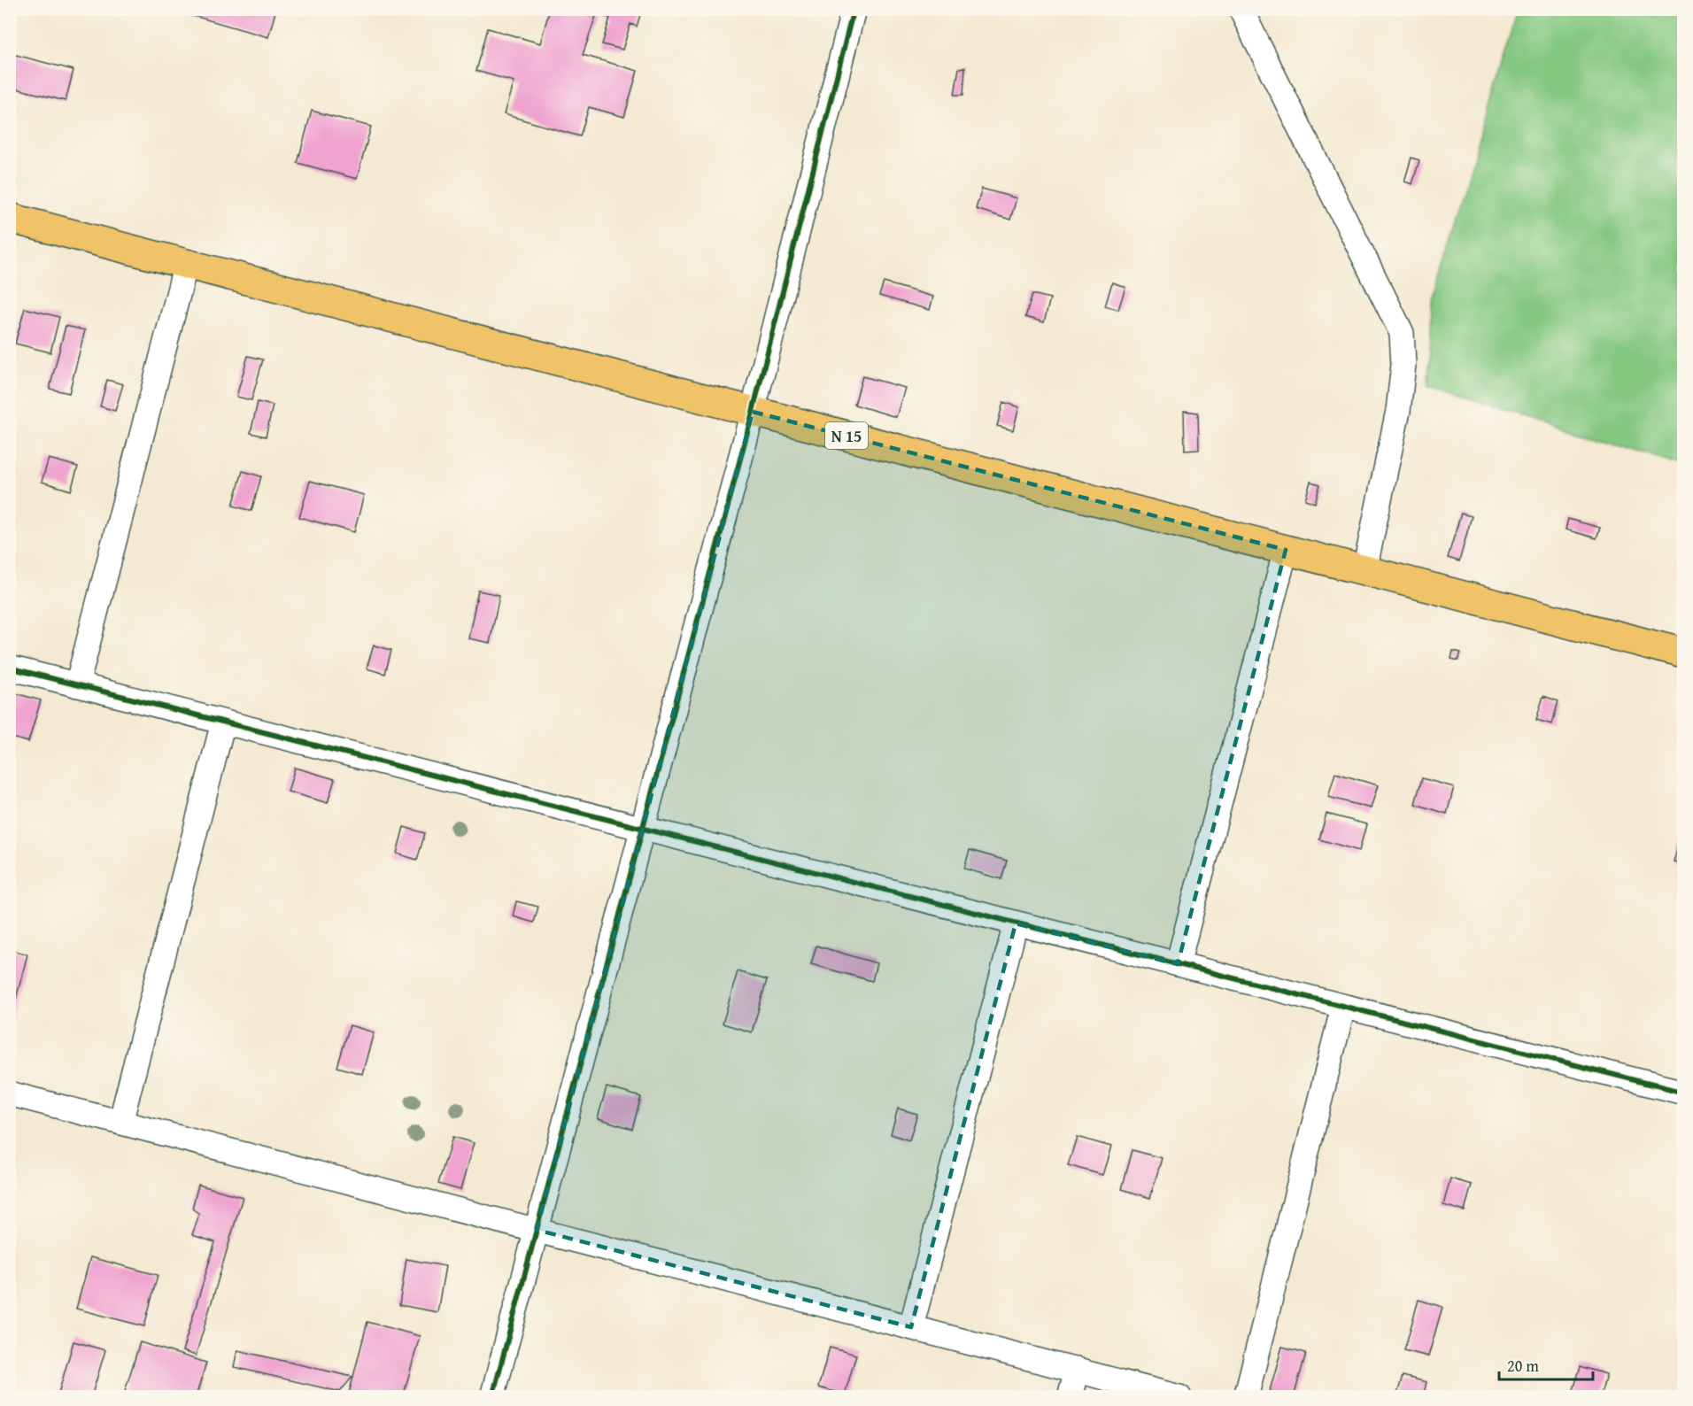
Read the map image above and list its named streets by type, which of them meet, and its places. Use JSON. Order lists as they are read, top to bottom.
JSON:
{
  "streets": {
    "main road": ["N 15"]
  },
  "scale_bar": "20 m"
}
